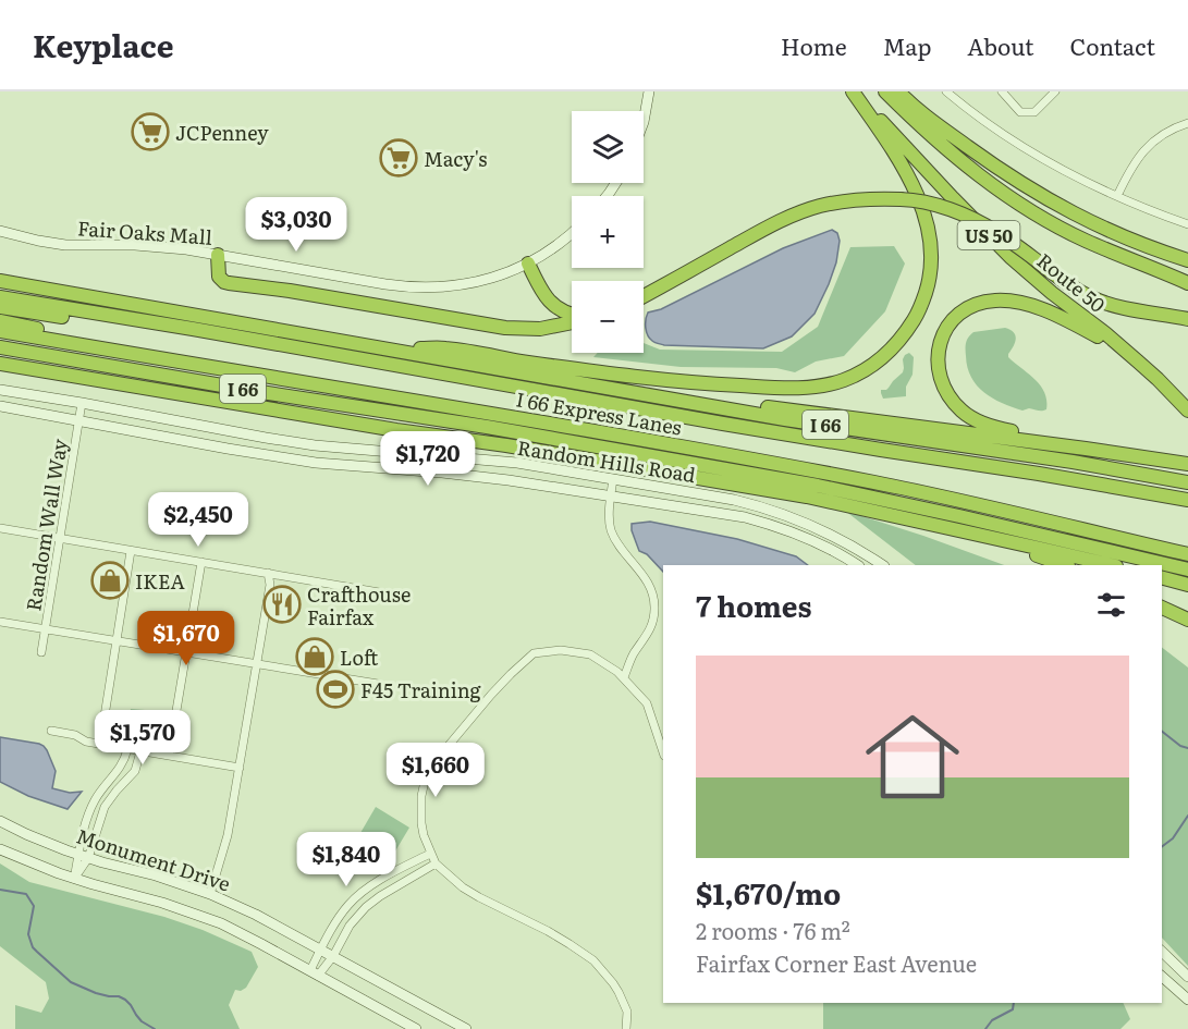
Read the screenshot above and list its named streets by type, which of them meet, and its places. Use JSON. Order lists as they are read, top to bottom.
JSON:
{
  "streets": {
    "highway": [
      "US 50",
      "Route 50",
      "I 66",
      "I 66 Express Lanes"
    ],
    "street": [
      "Fair Oaks Mall",
      "Random Hills Road",
      "Random Wall Way",
      "Monument Drive"
    ]
  },
  "crossings": [
    ["Random Hills Road", "Random Wall Way"]
  ],
  "places": {
    "supermarket": ["JCPenney", "Macy's"],
    "shop": ["IKEA", "Loft"],
    "restaurant": ["Crafthouse Fairfax"],
    "sports": ["F45 Training"]
  },
  "page": {
    "header": "Keyplace",
    "nav": [
      "Home",
      "Map",
      "About",
      "Contact"
    ],
    "map_buttons": ["+", "−"],
    "price": [
      "$3,030",
      "$1,720",
      "$2,450",
      "$1,670",
      "$1,570",
      "$1,660",
      "$1,840"
    ],
    "heading": "7 homes",
    "list": [
      {
        "name": "$1,670/mo",
        "note": "2 rooms · 76 m² · Fairfax Corner East Avenue"
      }
    ]
  }
}
